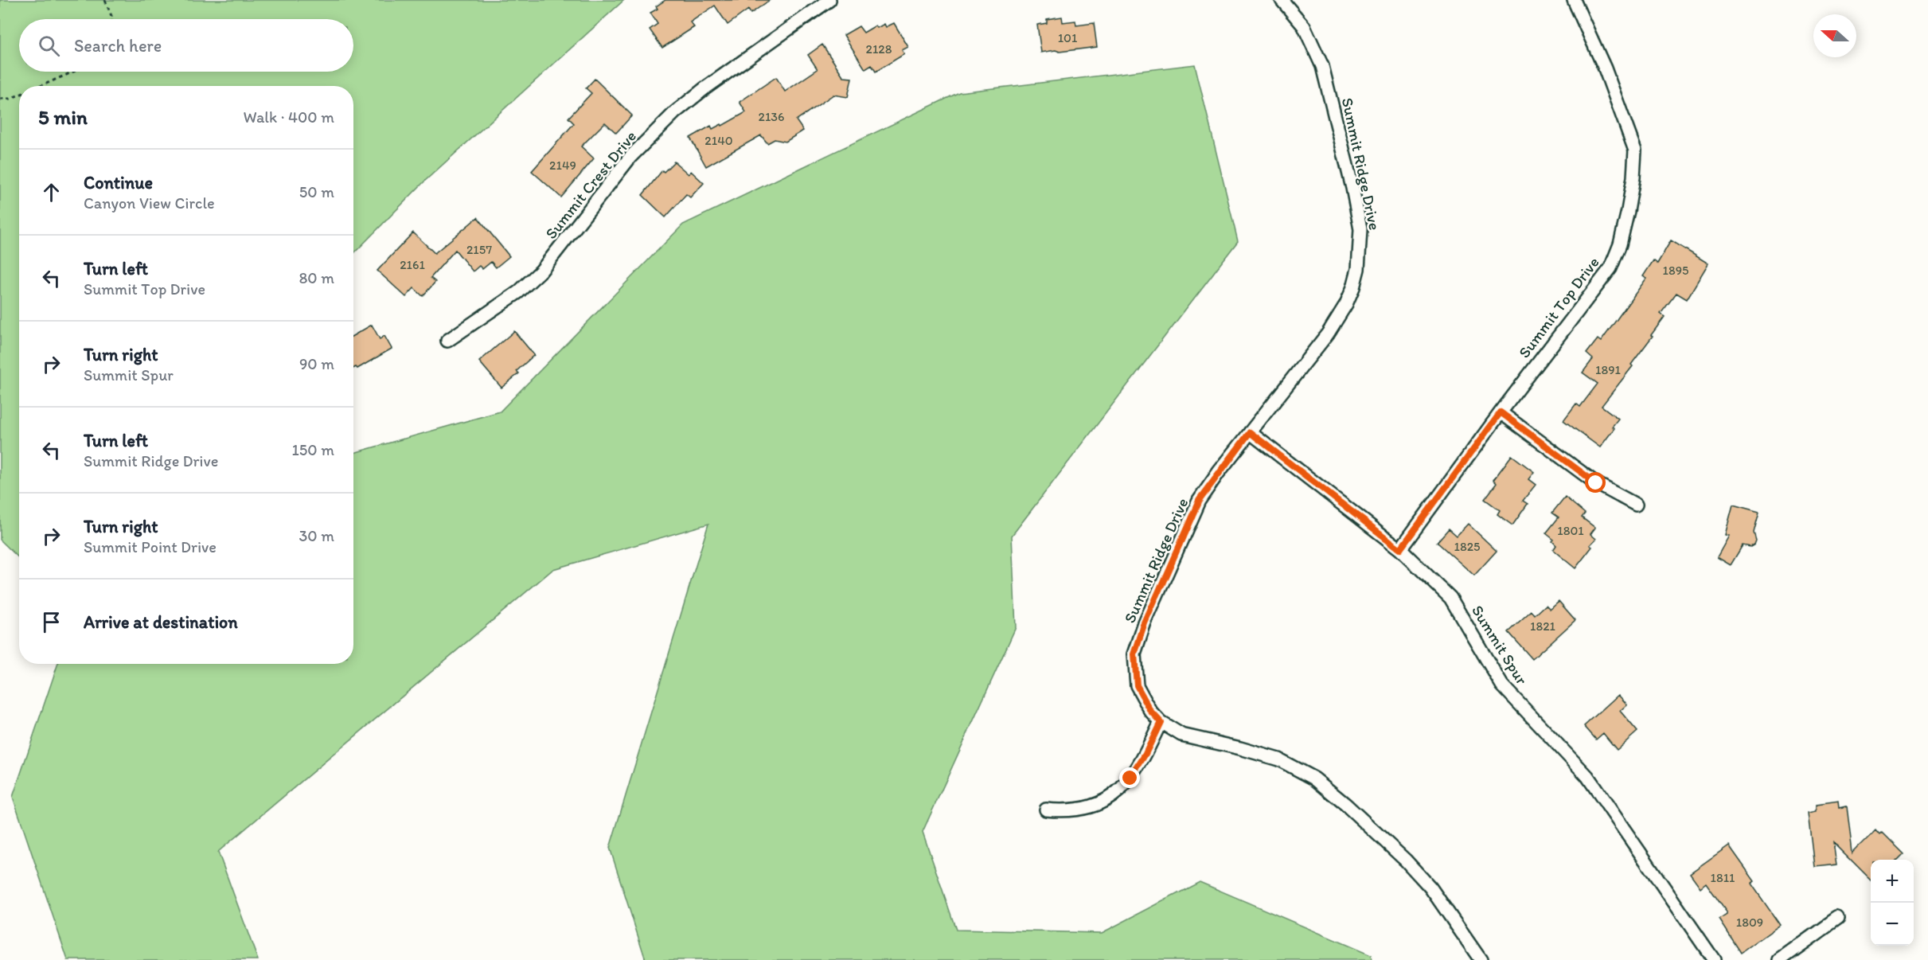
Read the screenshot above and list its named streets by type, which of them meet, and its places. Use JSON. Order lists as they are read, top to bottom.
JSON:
{
  "streets": {
    "street": [
      "Summit Ridge Drive",
      "Summit Crest Drive",
      "Summit Top Drive",
      "Summit Spur"
    ]
  },
  "crossings": [
    ["Summit Ridge Drive", "Summit Spur"],
    ["Summit Top Drive", "Summit Spur"]
  ],
  "house_numbers": [
    "101",
    "2128",
    "2136",
    "2140",
    "2149",
    "2157",
    "2161",
    "1895",
    "1891",
    "1801",
    "1825",
    "1821",
    "1811",
    "1809"
  ],
  "north": "left",
  "page": {
    "search": "Search here",
    "heading": ["5 min", "Walk · 400 m"],
    "list": [
      ["Continue", "Canyon View Circle", "50 m"],
      ["Turn left", "Summit Top Drive", "80 m"],
      ["Turn right", "Summit Spur", "90 m"],
      ["Turn left", "Summit Ridge Drive", "150 m"],
      ["Turn right", "Summit Point Drive", "30 m"],
      "Arrive at destination"
    ],
    "map_buttons": ["+", "−"]
  }
}
